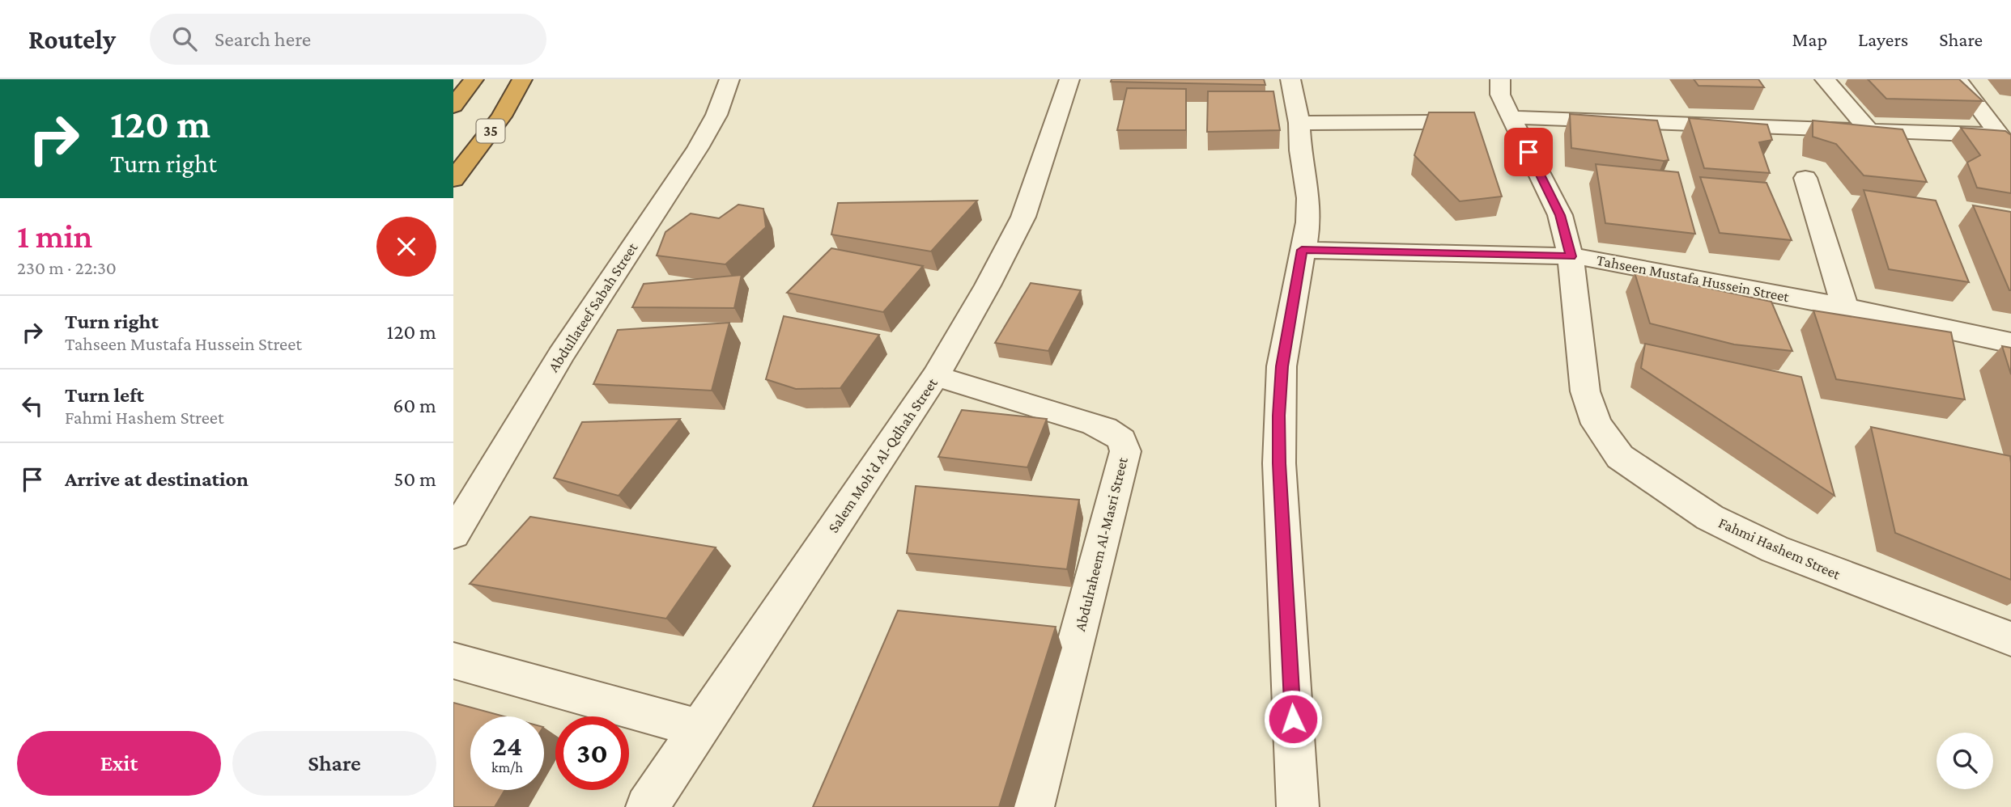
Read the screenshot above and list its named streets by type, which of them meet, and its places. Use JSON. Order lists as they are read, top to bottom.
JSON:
{
  "streets": {
    "highway": ["35"],
    "street": [
      "Tahseen Mustafa Hussein Street",
      "Abdullateef Sabah Street",
      "Salem Moh'd Al-Qdhah Street",
      "Abdulraheem Al-Masri Street",
      "Fahmi Hashem Street"
    ]
  },
  "crossings": [
    ["Tahseen Mustafa Hussein Street", "Fahmi Hashem Street"],
    ["Salem Moh'd Al-Qdhah Street", "Abdulraheem Al-Masri Street"]
  ],
  "page": {
    "header": "Routely",
    "search": "Search here",
    "nav": ["Map", "Layers", "Share"],
    "turn": ["120 m", "Turn right"],
    "heading": ["1 min", "230 m · 22:30"],
    "list": [
      {
        "name": "Turn right",
        "note": "Tahseen Mustafa Hussein Street",
        "value": "120 m"
      },
      {
        "name": "Turn left",
        "note": "Fahmi Hashem Street",
        "value": "60 m"
      },
      {
        "name": "Arrive at destination",
        "value": "50 m"
      }
    ],
    "speed": "24 km/h",
    "limit": "30",
    "buttons": ["Exit", "Share"]
  }
}
